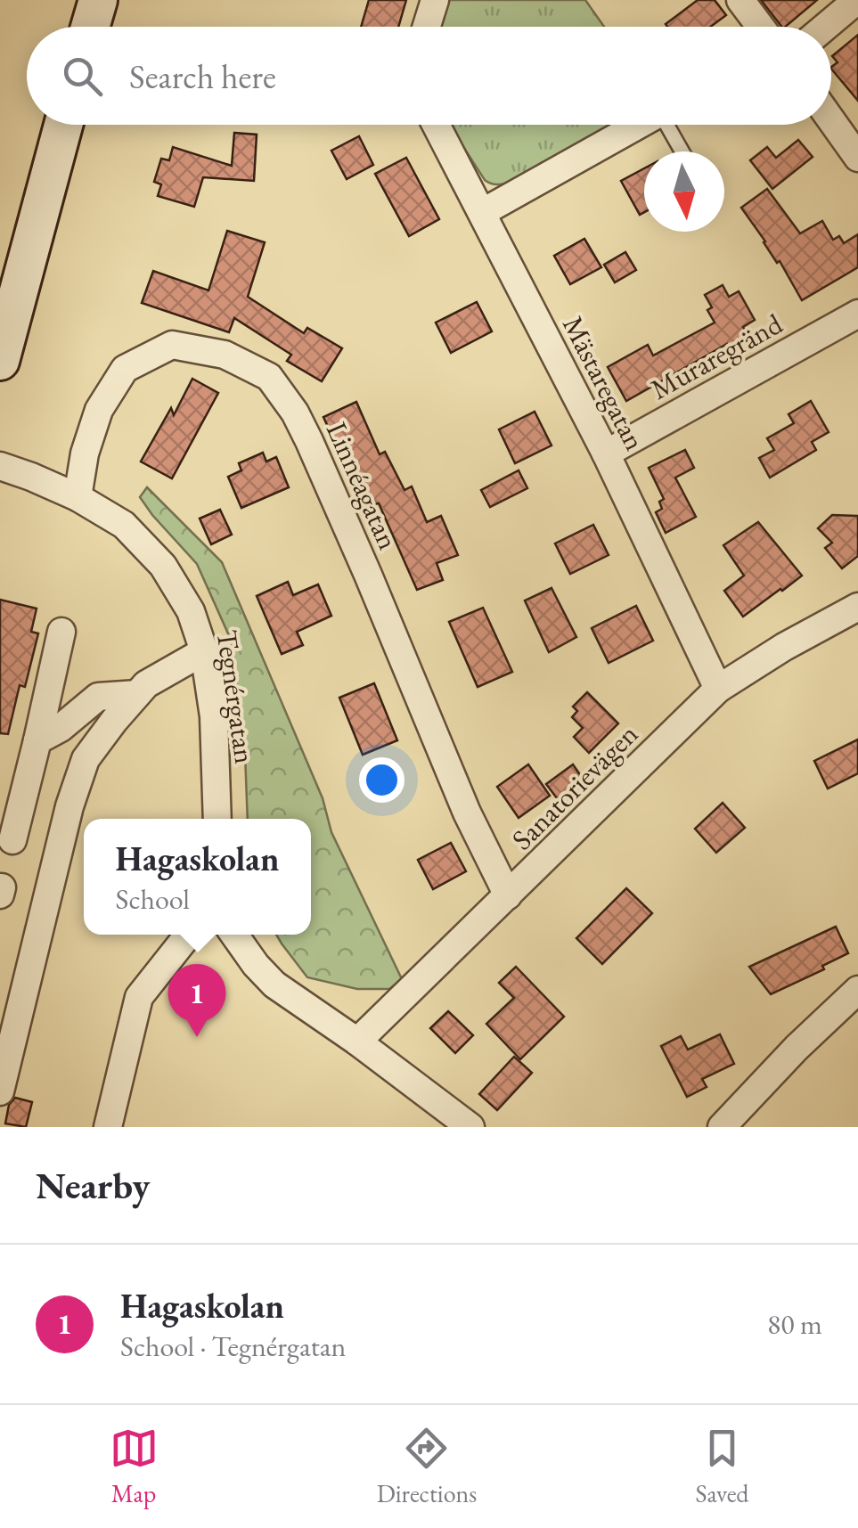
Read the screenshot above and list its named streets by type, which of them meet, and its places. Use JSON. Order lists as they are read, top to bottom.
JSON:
{
  "streets": {
    "street": [
      "Muraregränd",
      "Mästaregatan",
      "Linnéagatan",
      "Tegnérgatan",
      "Sanatorievägen"
    ]
  },
  "crossings": [
    ["Muraregränd", "Mästaregatan"],
    ["Mästaregatan", "Sanatorievägen"],
    ["Linnéagatan", "Tegnérgatan"],
    ["Linnéagatan", "Sanatorievägen"]
  ],
  "north": "bottom",
  "page": {
    "search": "Search here",
    "popup": ["Hagaskolan", "School"],
    "pins": "1",
    "heading": "Nearby",
    "list": [
      {
        "mark": "1",
        "name": "Hagaskolan",
        "note": "School · Tegnérgatan",
        "value": "80 m"
      }
    ],
    "nav": ["Map", "Directions", "Saved"]
  }
}
